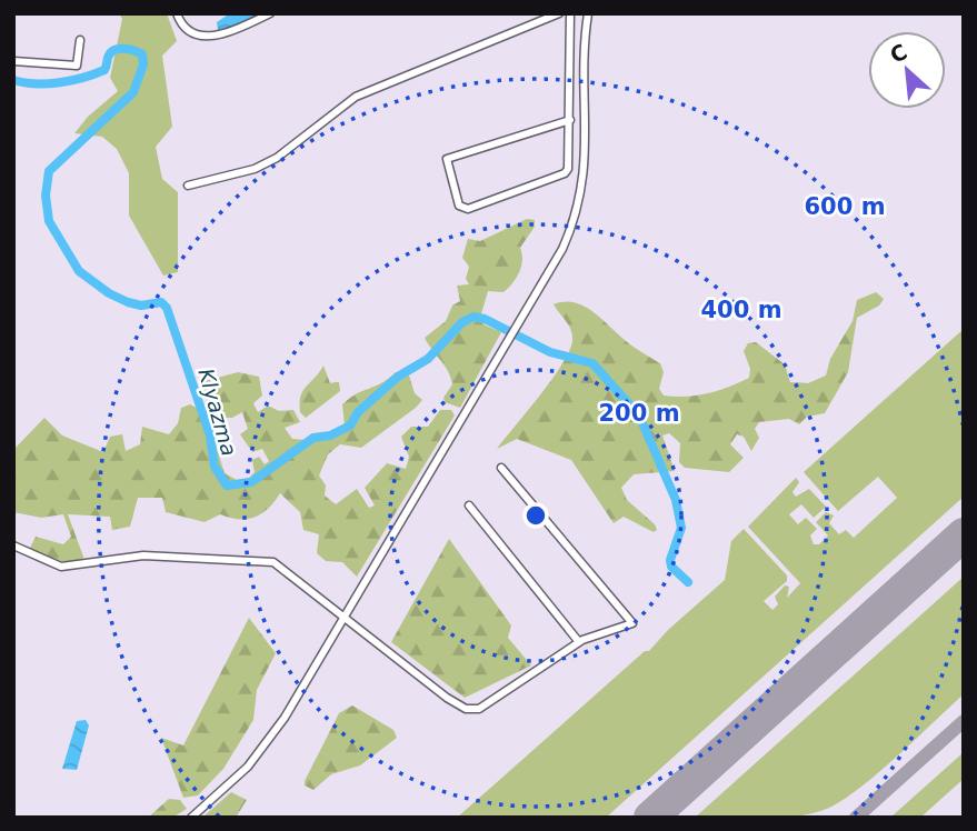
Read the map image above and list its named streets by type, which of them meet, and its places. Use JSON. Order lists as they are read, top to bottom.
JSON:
{
  "water": ["Klyazma"],
  "north": "top left",
  "rings": ["600 m", "400 m", "200 m"]
}
